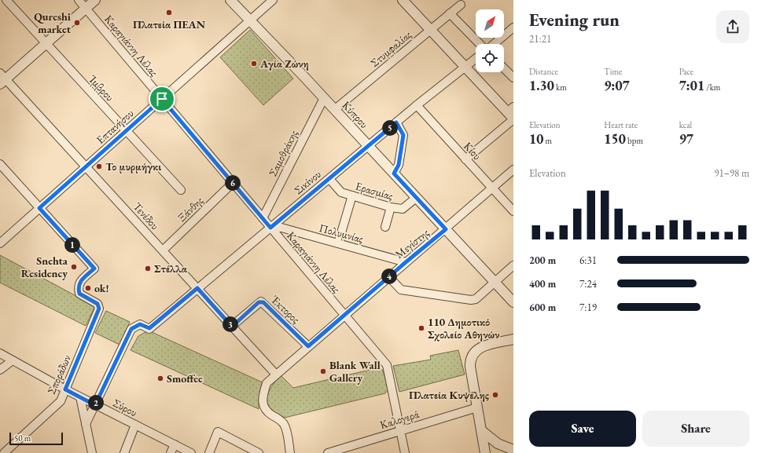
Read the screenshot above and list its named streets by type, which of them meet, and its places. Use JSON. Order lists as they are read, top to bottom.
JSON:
{
  "streets": {
    "street": [
      "Καραγιάννη Λέλας",
      "Στυμφαλίας",
      "Ίμβρου",
      "Κύπρου",
      "Επτανήσου",
      "Κίου",
      "Σαμοθράκης",
      "Σικίνου",
      "Ερασμίας",
      "Ξάνθης",
      "Τενέδου",
      "Πολυμνίας",
      "Μεγίστης",
      "Έκτορος",
      "Σποράδων",
      "Σύρου",
      "Καλογερά"
    ]
  },
  "crossings": [
    ["Καραγιάννη Λέλας", "Επτανήσου"],
    ["Καραγιάννη Λέλας", "Σαμοθράκης"],
    ["Καραγιάννη Λέλας", "Σικίνου"],
    ["Καραγιάννη Λέλας", "Ξάνθης"],
    ["Καραγιάννη Λέλας", "Πολυμνίας"],
    ["Καραγιάννη Λέλας", "Μεγίστης"],
    ["Καραγιάννη Λέλας", "Καλογερά"],
    ["Στυμφαλίας", "Κύπρου"],
    ["Ίμβρου", "Επτανήσου"],
    ["Κύπρου", "Επτανήσου"],
    ["Κύπρου", "Σαμοθράκης"],
    ["Κύπρου", "Σικίνου"],
    ["Κύπρου", "Ερασμίας"],
    ["Κύπρου", "Μεγίστης"],
    ["Επτανήσου", "Τενέδου"],
    ["Επτανήσου", "Σποράδων"],
    ["Κίου", "Σικίνου"],
    ["Κίου", "Μεγίστης"],
    ["Σικίνου", "Ερασμίας"],
    ["Σικίνου", "Τενέδου"],
    ["Σικίνου", "Πολυμνίας"],
    ["Σικίνου", "Σύρου"],
    ["Ξάνθης", "Τενέδου"],
    ["Τενέδου", "Μεγίστης"],
    ["Τενέδου", "Έκτορος"],
    ["Πολυμνίας", "Μεγίστης"],
    ["Μεγίστης", "Έκτορος"],
    ["Σποράδων", "Σύρου"]
  ],
  "places": [
    "Πλατεία ΠΕΑΝ",
    "Qureshi market",
    "Αγία Ζώνη",
    "Το μυρμήγκι",
    "Snehta Residency",
    "Στέλλα",
    "ok!",
    "110 Δημοτικό Σχολείο Αθηνών",
    "Blank Wall Gallery",
    "Smoffee",
    "Πλατεία Κυψέλης"
  ],
  "scale_bar": "50 m",
  "north": "top right",
  "page": {
    "heading": ["Evening run", "21:21"],
    "stats": [
      ["Distance", "1.30 km"],
      ["Time", "9:07"],
      ["Pace", "7:01 /km"],
      ["Elevation", "10 m"],
      ["Heart rate", "150 bpm"],
      ["kcal", "97"]
    ],
    "pins": [
      "5",
      "6",
      "1",
      "4",
      "3",
      "2"
    ],
    "chart": ["Elevation", "91–98 m"],
    "list": [
      {
        "name": "200 m",
        "note": "6:31"
      },
      {
        "name": "400 m",
        "note": "7:24"
      },
      {
        "name": "600 m",
        "note": "7:19"
      }
    ],
    "buttons": ["Save", "Share"],
    "scale": "50 m"
  }
}
